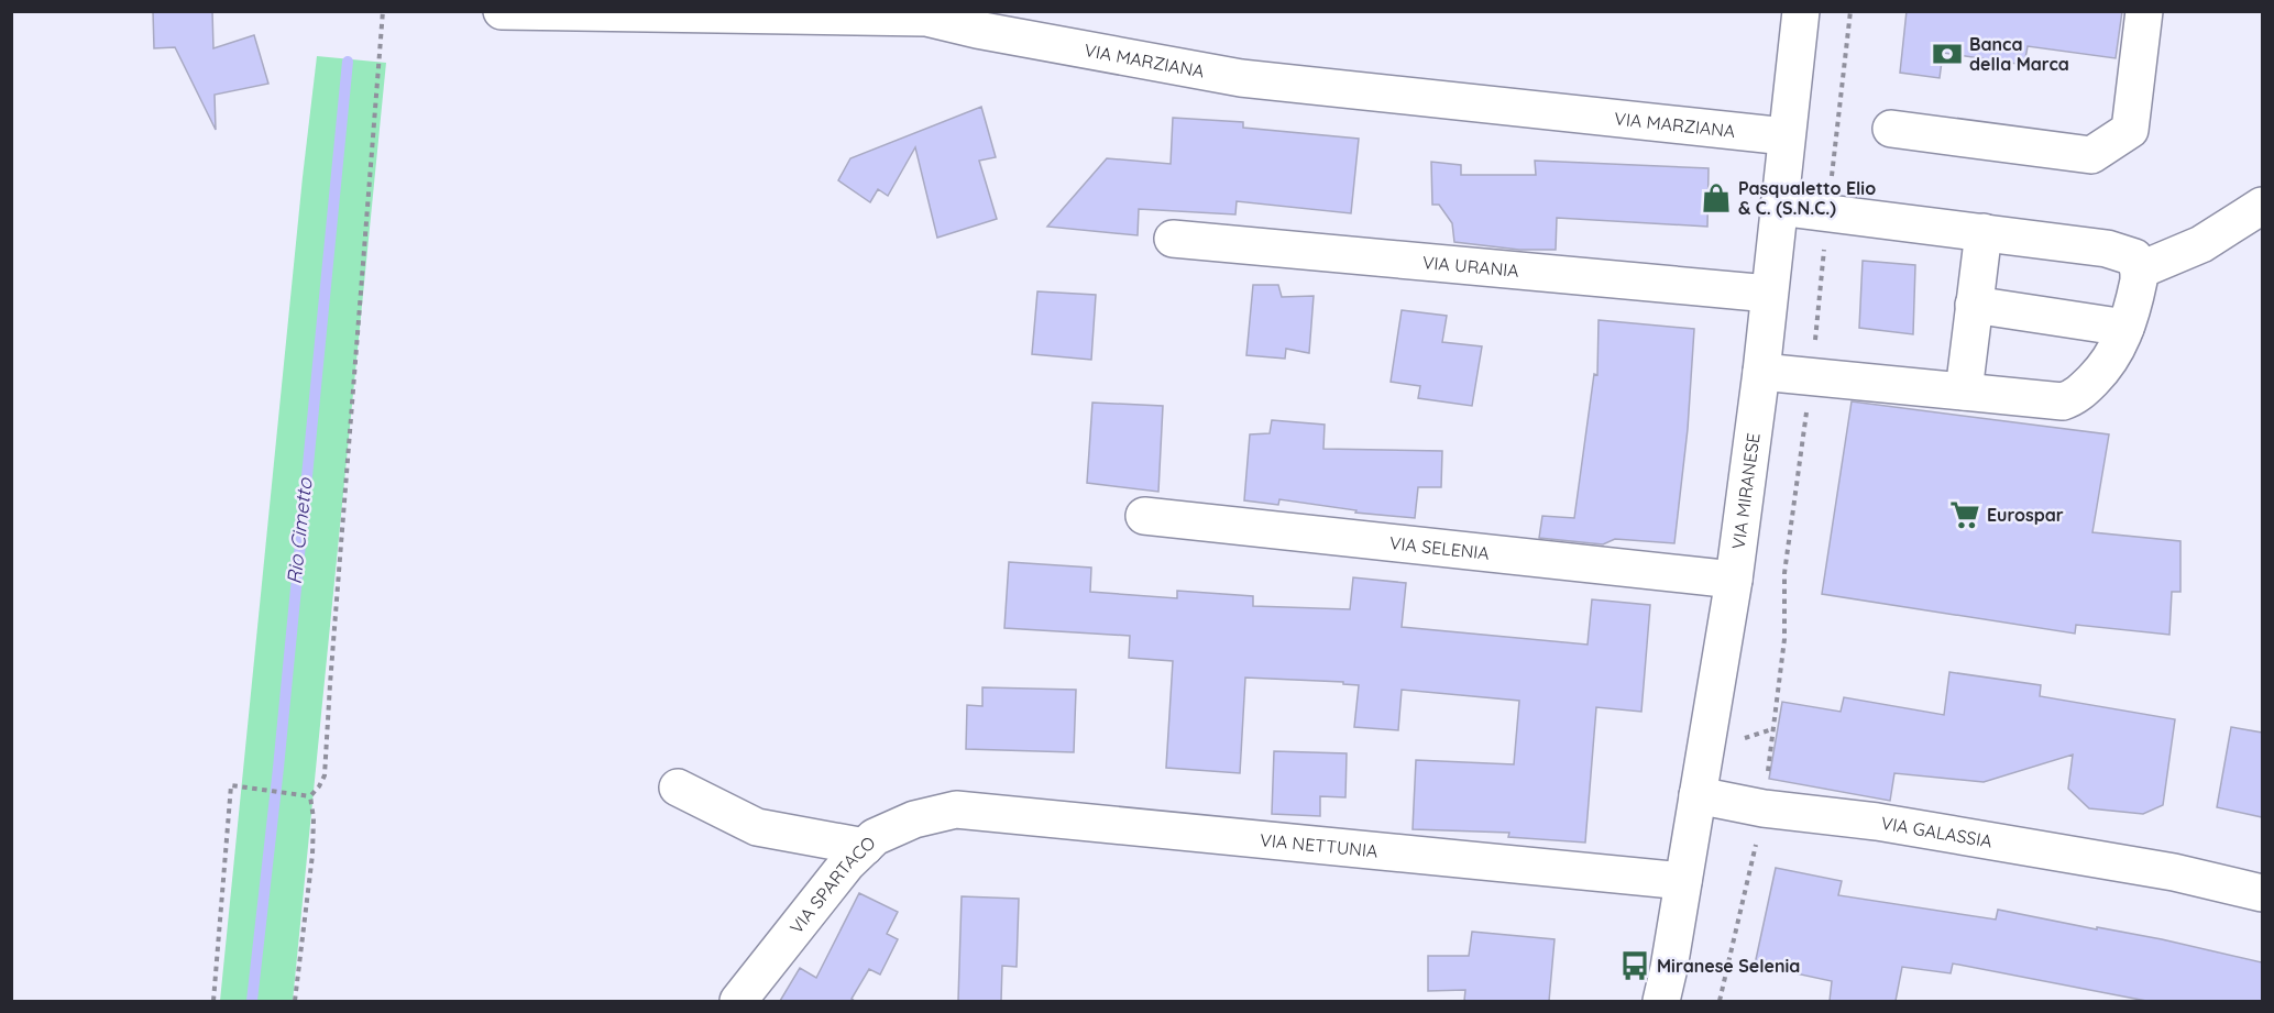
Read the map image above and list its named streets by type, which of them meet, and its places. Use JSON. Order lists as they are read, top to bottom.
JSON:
{
  "streets": {
    "street": [
      "VIA MARZIANA",
      "VIA URANIA",
      "VIA MIRANESE",
      "VIA SELENIA",
      "VIA GALASSIA",
      "VIA NETTUNIA",
      "VIA SPARTACO"
    ]
  },
  "crossings": [
    ["VIA MARZIANA", "VIA MIRANESE"],
    ["VIA URANIA", "VIA MIRANESE"],
    ["VIA MIRANESE", "VIA SELENIA"],
    ["VIA MIRANESE", "VIA GALASSIA"],
    ["VIA MIRANESE", "VIA NETTUNIA"],
    ["VIA NETTUNIA", "VIA SPARTACO"]
  ],
  "water": ["Rio Cimetto"],
  "places": {
    "bank": ["Banca della Marca"],
    "shop": ["Pasqualetto Elio & C. (S.N.C.)"],
    "supermarket": ["Eurospar"],
    "bus stop": ["Miranese Selenia"]
  }
}
